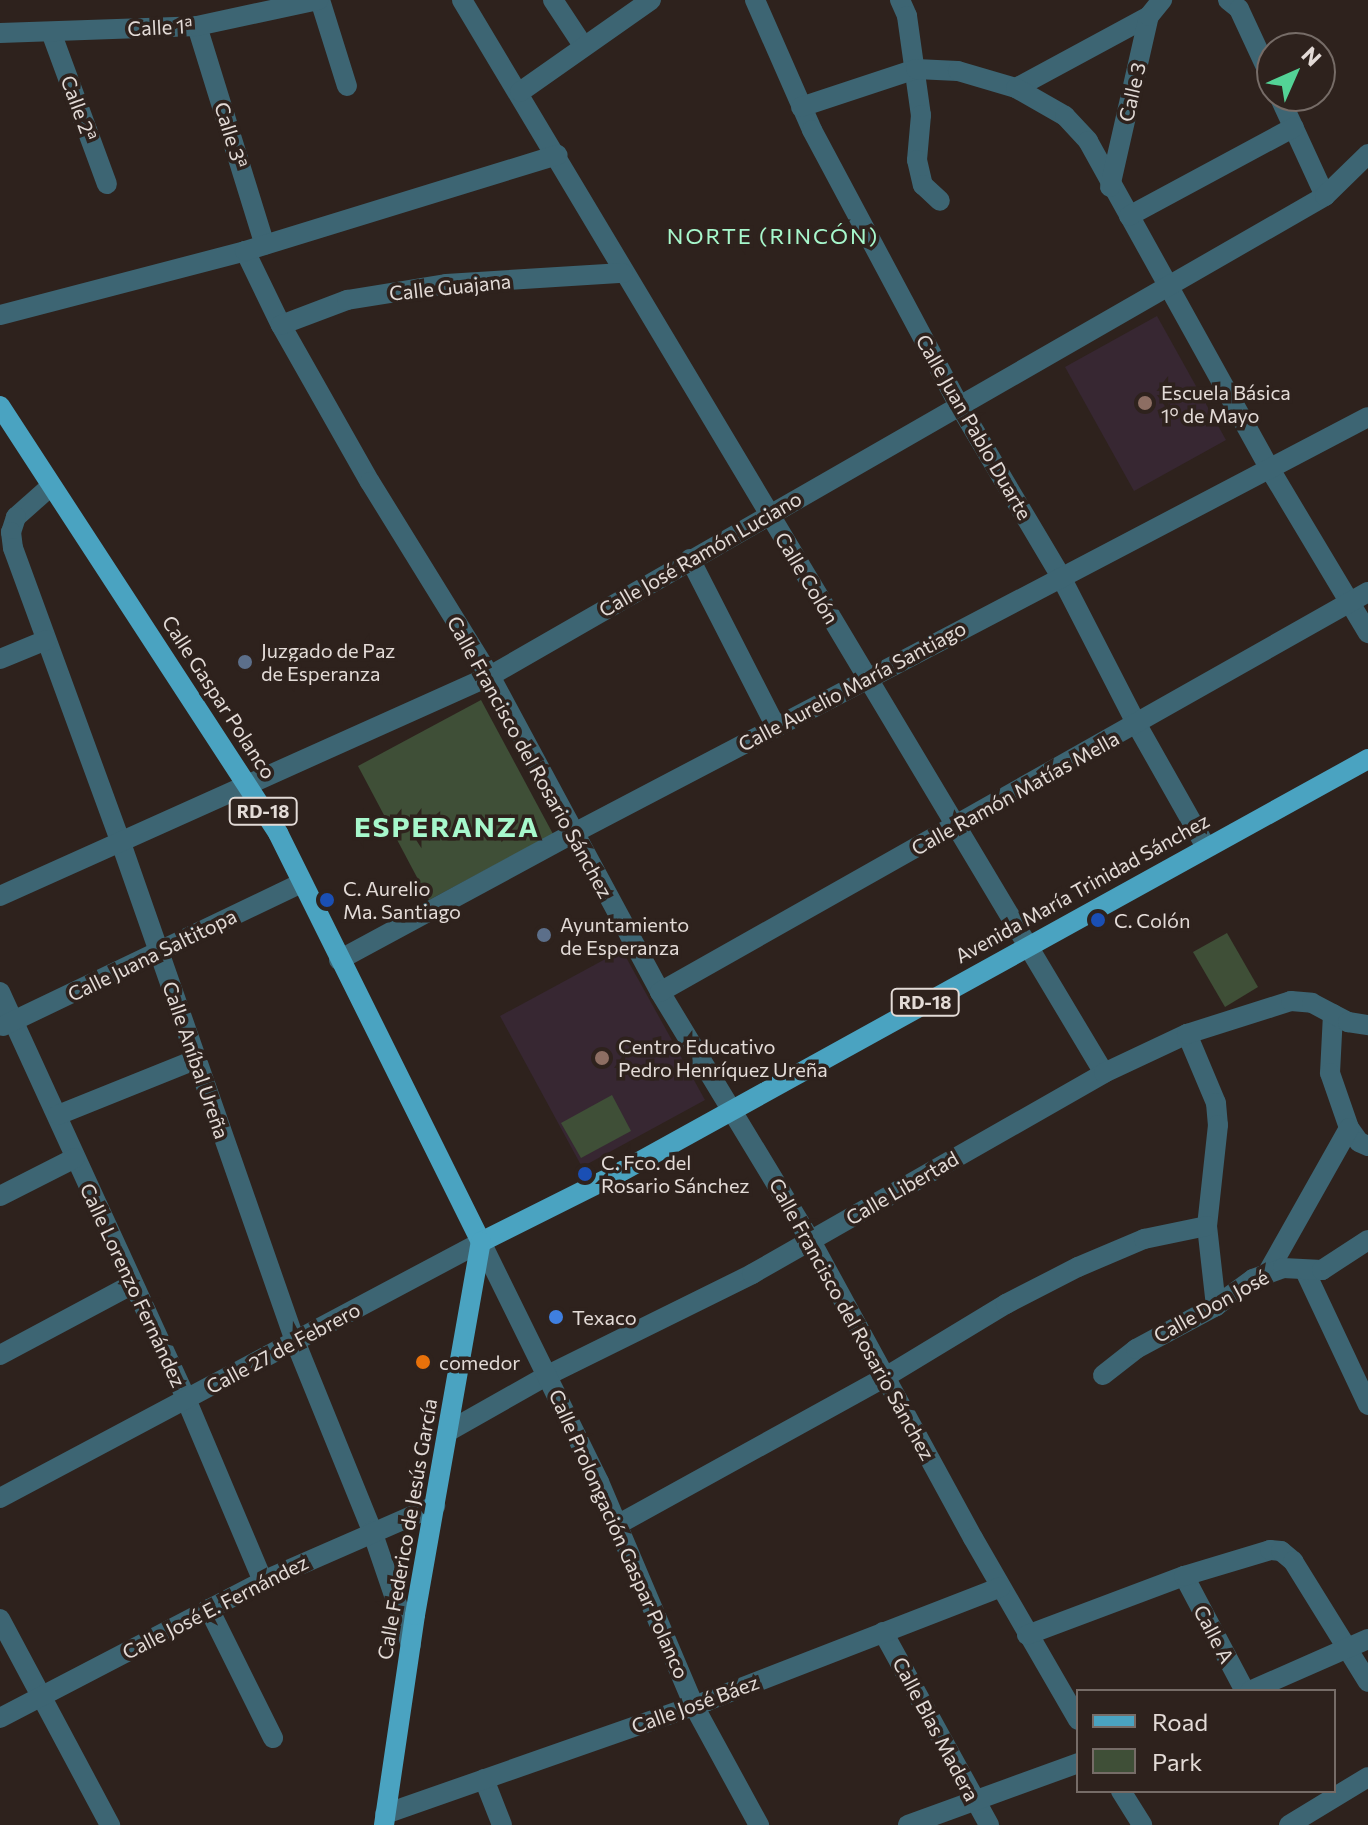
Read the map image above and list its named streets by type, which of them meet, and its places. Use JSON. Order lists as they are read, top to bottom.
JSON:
{
  "streets": {
    "main road": [
      "Calle Gaspar Polanco",
      "RD-18",
      "Avenida María Trinidad Sánchez",
      "Calle Federico de Jesús García"
    ],
    "street": [
      "Calle 1ª",
      "Calle 3",
      "Calle 2ª",
      "Calle 3ª",
      "Calle Guajana",
      "Calle Juan Pablo Duarte",
      "Calle José Ramón Luciano",
      "Calle Colón",
      "Calle Aurelio María Santiago",
      "Calle Francisco del Rosario Sánchez",
      "Calle Ramón Matías Mella",
      "Calle Juana Saltitopa",
      "Calle Aníbal Ureña",
      "Calle Libertad",
      "Calle Lorenzo Fernández",
      "Calle Don José",
      "Calle 27 de Febrero",
      "Calle Prolongación Gaspar Polanco",
      "Calle José E. Fernández",
      "Calle A",
      "Calle José Báez",
      "Calle Blas Madera"
    ]
  },
  "crossings": [
    ["Calle 1ª", "Calle 2ª"],
    ["Calle 1ª", "Calle 3ª"],
    ["Calle Guajana", "Calle Colón"],
    ["Calle Guajana", "Calle Francisco del Rosario Sánchez"],
    ["Calle Juan Pablo Duarte", "Calle José Ramón Luciano"],
    ["Calle Juan Pablo Duarte", "Calle Aurelio María Santiago"],
    ["Calle Juan Pablo Duarte", "Calle Ramón Matías Mella"],
    ["Calle Juan Pablo Duarte", "Avenida María Trinidad Sánchez"],
    ["Calle José Ramón Luciano", "Calle Colón"],
    ["Calle José Ramón Luciano", "Calle Gaspar Polanco"],
    ["Calle José Ramón Luciano", "Calle Francisco del Rosario Sánchez"],
    ["Calle José Ramón Luciano", "Calle Aníbal Ureña"],
    ["Calle Colón", "Calle Aurelio María Santiago"],
    ["Calle Colón", "Calle Ramón Matías Mella"],
    ["Calle Colón", "Avenida María Trinidad Sánchez"],
    ["Calle Colón", "Calle Libertad"],
    ["Calle Aurelio María Santiago", "Calle Gaspar Polanco"],
    ["Calle Aurelio María Santiago", "Calle Francisco del Rosario Sánchez"],
    ["Calle Gaspar Polanco", "Avenida María Trinidad Sánchez"],
    ["Calle Gaspar Polanco", "Calle Juana Saltitopa"],
    ["Calle Gaspar Polanco", "Calle Aníbal Ureña"],
    ["Calle Gaspar Polanco", "Calle 27 de Febrero"],
    ["Calle Gaspar Polanco", "Calle Federico de Jesús García"],
    ["Calle Gaspar Polanco", "Calle Prolongación Gaspar Polanco"],
    ["Calle Francisco del Rosario Sánchez", "Calle Ramón Matías Mella"],
    ["Calle Francisco del Rosario Sánchez", "Avenida María Trinidad Sánchez"],
    ["Calle Francisco del Rosario Sánchez", "Calle Libertad"],
    ["Calle Francisco del Rosario Sánchez", "Calle José Báez"],
    ["Avenida María Trinidad Sánchez", "Calle 27 de Febrero"],
    ["Avenida María Trinidad Sánchez", "Calle Federico de Jesús García"],
    ["Avenida María Trinidad Sánchez", "Calle Prolongación Gaspar Polanco"],
    ["Calle Juana Saltitopa", "Calle Aníbal Ureña"],
    ["Calle Juana Saltitopa", "Calle Lorenzo Fernández"],
    ["Calle Aníbal Ureña", "Calle 27 de Febrero"],
    ["Calle Aníbal Ureña", "Calle Federico de Jesús García"],
    ["Calle Aníbal Ureña", "Calle José E. Fernández"],
    ["Calle Libertad", "Calle Federico de Jesús García"],
    ["Calle Libertad", "Calle Prolongación Gaspar Polanco"],
    ["Calle Lorenzo Fernández", "Calle 27 de Febrero"],
    ["Calle Lorenzo Fernández", "Calle José E. Fernández"],
    ["Calle 27 de Febrero", "Calle Federico de Jesús García"],
    ["Calle 27 de Febrero", "Calle Prolongación Gaspar Polanco"],
    ["Calle Federico de Jesús García", "Calle Prolongación Gaspar Polanco"],
    ["Calle Federico de Jesús García", "Calle José E. Fernández"],
    ["Calle Federico de Jesús García", "Calle José Báez"],
    ["Calle Prolongación Gaspar Polanco", "Calle José Báez"],
    ["Calle José Báez", "Calle Blas Madera"]
  ],
  "districts": ["NORTE (RINCÓN)", "ESPERANZA"],
  "places": [
    "Escuela Básica 1º de Mayo",
    "Juzgado de Paz de Esperanza",
    "C. Aurelio Ma. Santiago",
    "C. Colón",
    "Ayuntamiento de Esperanza",
    "Centro Educativo Pedro Henríquez Ureña",
    "C. Fco. del Rosario Sánchez",
    "Texaco",
    "comedor"
  ],
  "legend": ["Road", "Park"],
  "north": "top right"
}
